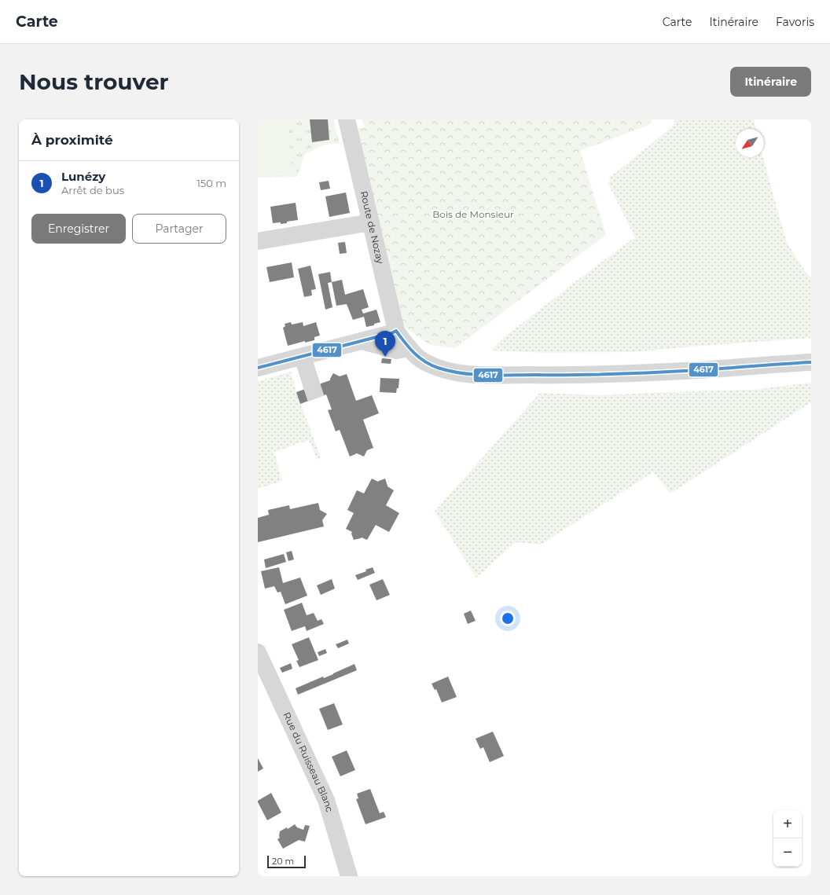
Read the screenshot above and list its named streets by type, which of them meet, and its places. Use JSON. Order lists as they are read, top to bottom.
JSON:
{
  "streets": {
    "street": ["Route de Nozay", "Rue du Ruisseau Blanc"]
  },
  "parks": ["Bois de Monsieur"],
  "lines": ["transit line 4617"],
  "scale_bar": "20 m",
  "north": "bottom left",
  "page": {
    "header": "Carte",
    "nav": ["Carte", "Itinéraire", "Favoris"],
    "buttons": [
      "Itinéraire",
      ["Enregistrer", "Partager"]
    ],
    "title": "Nous trouver",
    "heading": "À proximité",
    "list": [
      {
        "mark": "1",
        "name": "Lunézy",
        "note": "Arrêt de bus",
        "value": "150 m"
      }
    ],
    "pins": "1",
    "map_buttons": ["+", "−"],
    "scale": "20 m"
  }
}
